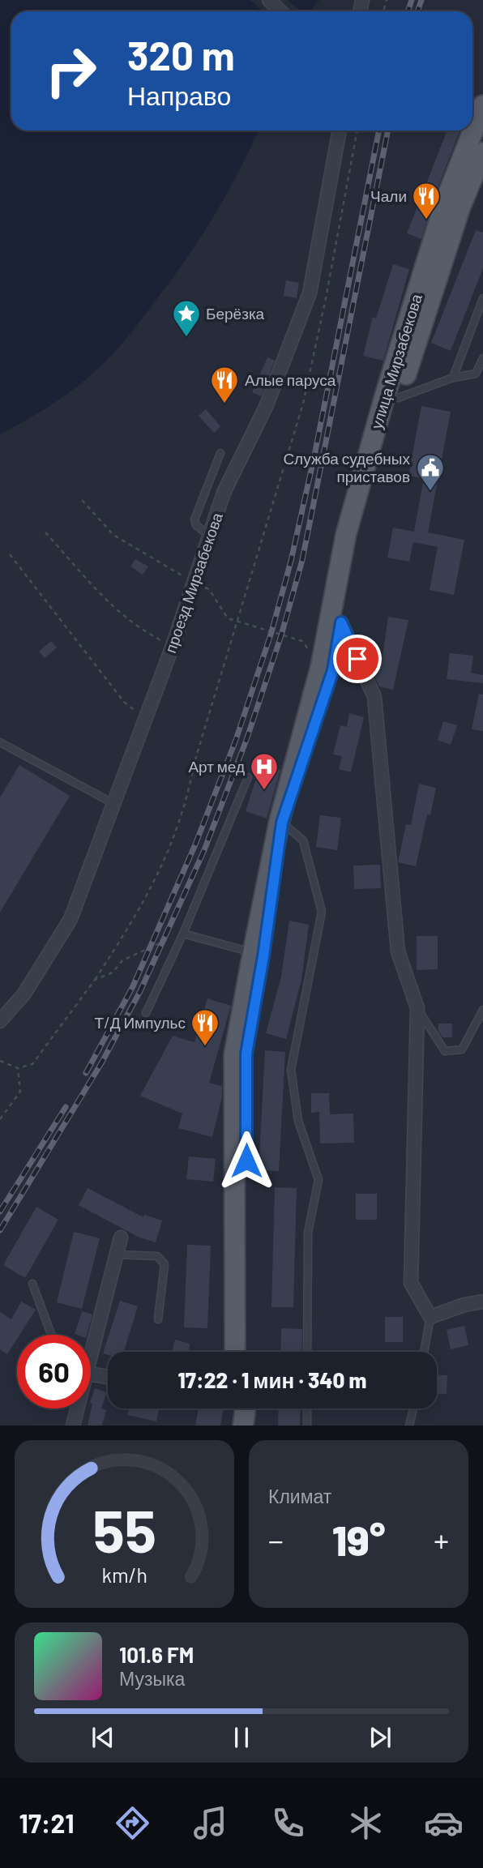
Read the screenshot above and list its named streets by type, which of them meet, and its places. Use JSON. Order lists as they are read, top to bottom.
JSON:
{
  "streets": {
    "main road": ["улица Мирзабекова"],
    "street": ["проезд Мирзабекова"]
  },
  "places": {
    "restaurant": ["Чали", "Алые паруса", "Т/Д Импульс"],
    "place": ["Берёзка"],
    "public building": ["Служба судебных приставов"],
    "hospital": ["Арт мед"]
  },
  "page": {
    "turn": ["320 m", "Направо"],
    "limit": "60",
    "trip": "17:22 · 1 мин · 340 m",
    "tile": "Климат",
    "heat": ["−", "19°", "+"],
    "song": ["101.6 FM", "Музыка"],
    "tabs": "17:21",
    "gauge": ["55", "km/h"]
  }
}
